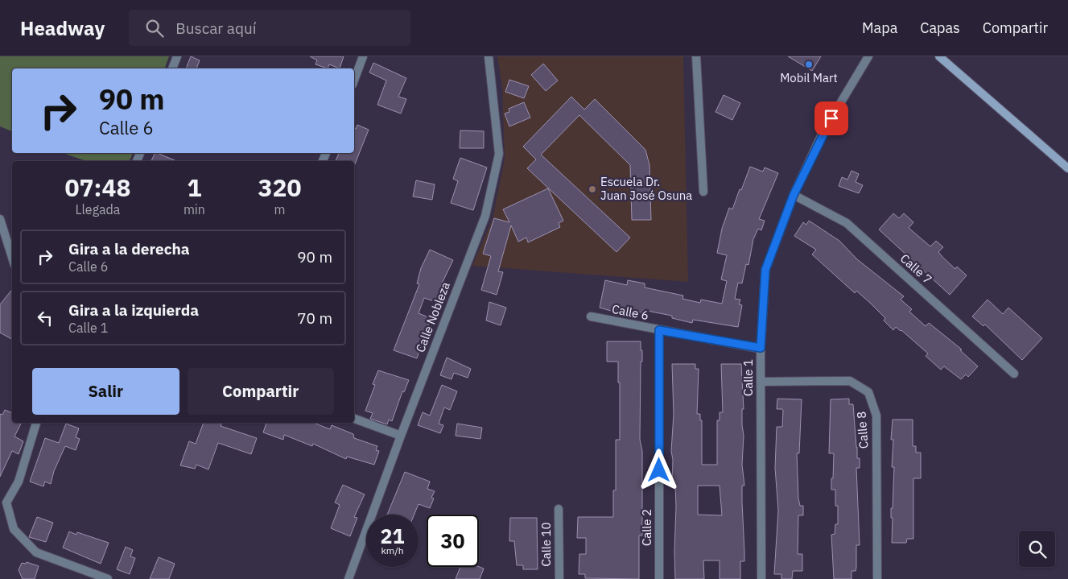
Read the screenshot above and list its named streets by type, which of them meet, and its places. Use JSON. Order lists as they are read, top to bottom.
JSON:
{
  "streets": {
    "street": [
      "Calle 7",
      "Calle 6",
      "Calle Nobleza",
      "Calle 1",
      "Calle 8",
      "Calle 2",
      "Calle 10"
    ]
  },
  "crossings": [
    ["Calle 7", "Calle 1"],
    ["Calle 6", "Calle 1"],
    ["Calle 6", "Calle 2"],
    ["Calle 1", "Calle 8"]
  ],
  "places": ["Mobil Mart", "Escuela Dr. Juan José Osuna"],
  "page": {
    "header": "Headway",
    "search": "Buscar aquí",
    "nav": ["Mapa", "Capas", "Compartir"],
    "turn": ["90 m", "Calle 6"],
    "eta": [
      "07:48",
      "Llegada",
      "1",
      "min",
      "320",
      "m"
    ],
    "list": [
      {
        "name": "Gira a la derecha",
        "note": "Calle 6",
        "value": "90 m"
      },
      {
        "name": "Gira a la izquierda",
        "note": "Calle 1",
        "value": "70 m"
      }
    ],
    "buttons": ["Salir", "Compartir"],
    "speed": "21 km/h",
    "limit": "30"
  }
}
